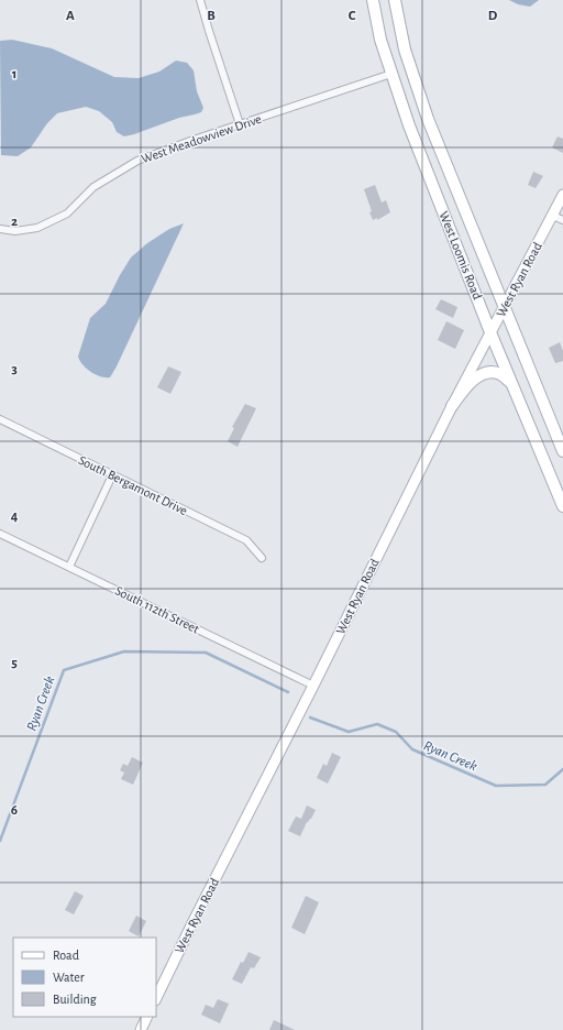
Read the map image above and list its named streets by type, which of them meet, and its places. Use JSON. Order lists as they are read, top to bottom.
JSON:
{
  "streets": {
    "main road": ["West Loomis Road"],
    "street": [
      "West Meadowview Drive",
      "West Ryan Road",
      "South Bergamont Drive",
      "South 112th Street"
    ]
  },
  "crossings": [
    ["West Meadowview Drive", "West Loomis Road"],
    ["West Loomis Road", "West Ryan Road"],
    ["West Ryan Road", "South 112th Street"]
  ],
  "water": ["Ryan Creek"],
  "legend": ["Road", "Water", "Building"],
  "grid": {
    "columns": [
      "A",
      "B",
      "C",
      "D"
    ],
    "rows": [
      "1",
      "2",
      "3",
      "4",
      "5",
      "6"
    ]
  }
}
